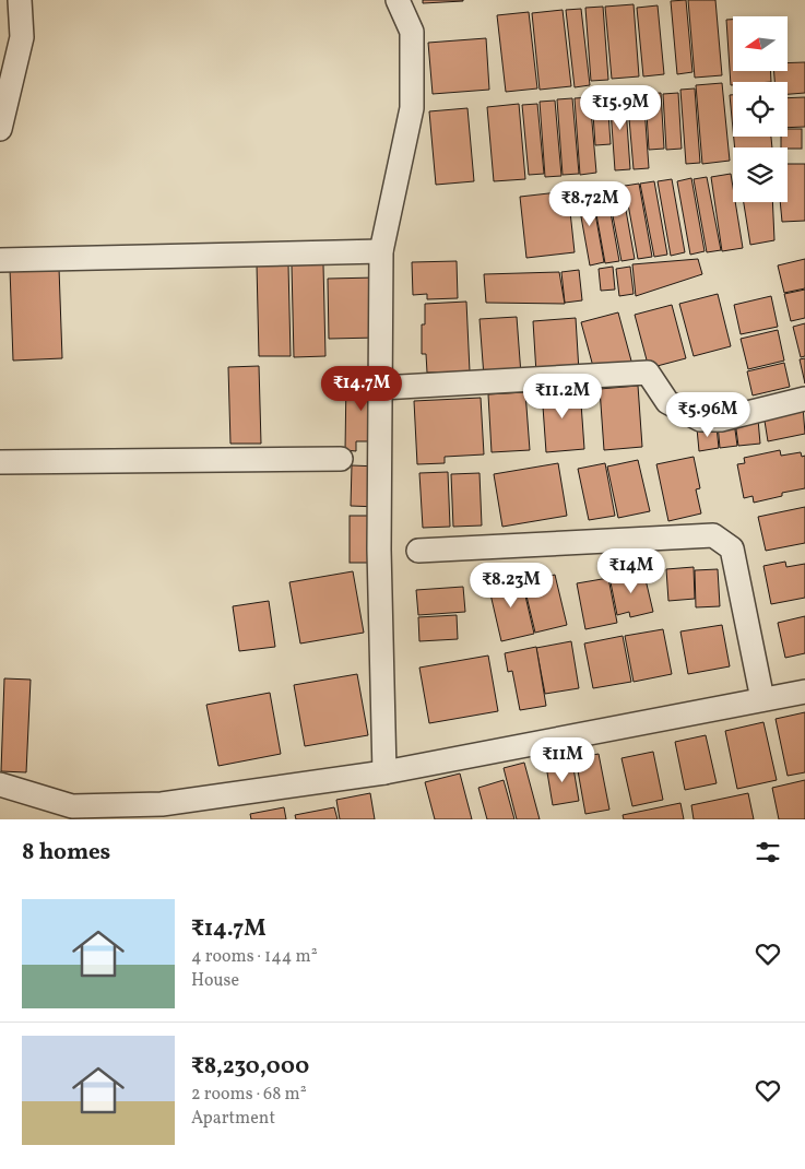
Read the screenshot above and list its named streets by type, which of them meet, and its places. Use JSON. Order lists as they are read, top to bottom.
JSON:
{
  "north": "left",
  "page": {
    "price": [
      "₹15.9M",
      "₹8.72M",
      "₹14.7M",
      "₹11.2M",
      "₹5.96M",
      "₹14M",
      "₹8.23M",
      "₹11M"
    ],
    "heading": "8 homes",
    "list": [
      {
        "name": "₹14.7M",
        "note": "4 rooms · 144 m² · House"
      },
      {
        "name": "₹8,230,000",
        "note": "2 rooms · 68 m² · Apartment"
      }
    ]
  }
}
